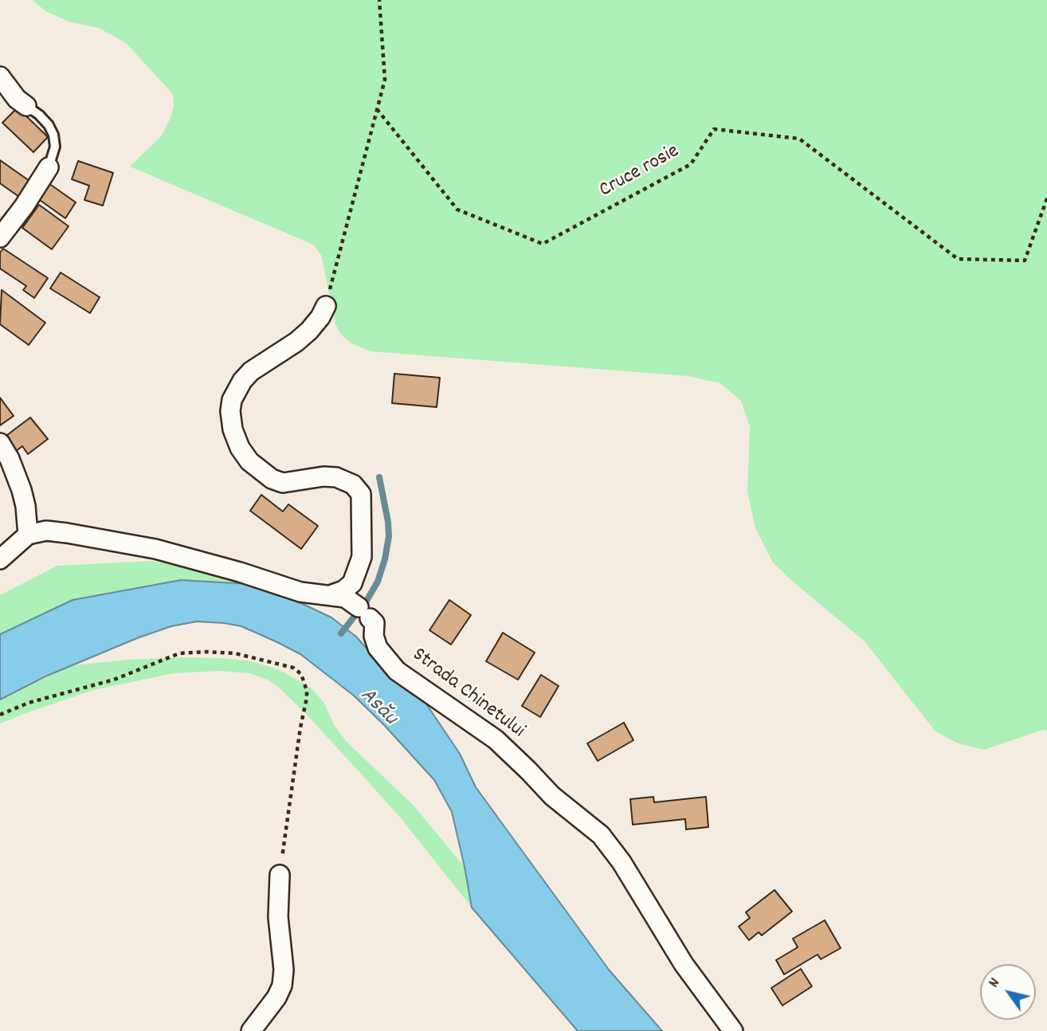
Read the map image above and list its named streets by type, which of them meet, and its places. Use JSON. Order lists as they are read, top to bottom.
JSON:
{
  "streets": {
    "street": ["Strada Chinetului"],
    "path": ["Cruce rosie"]
  },
  "water": ["Asău"],
  "north": "top left"
}
